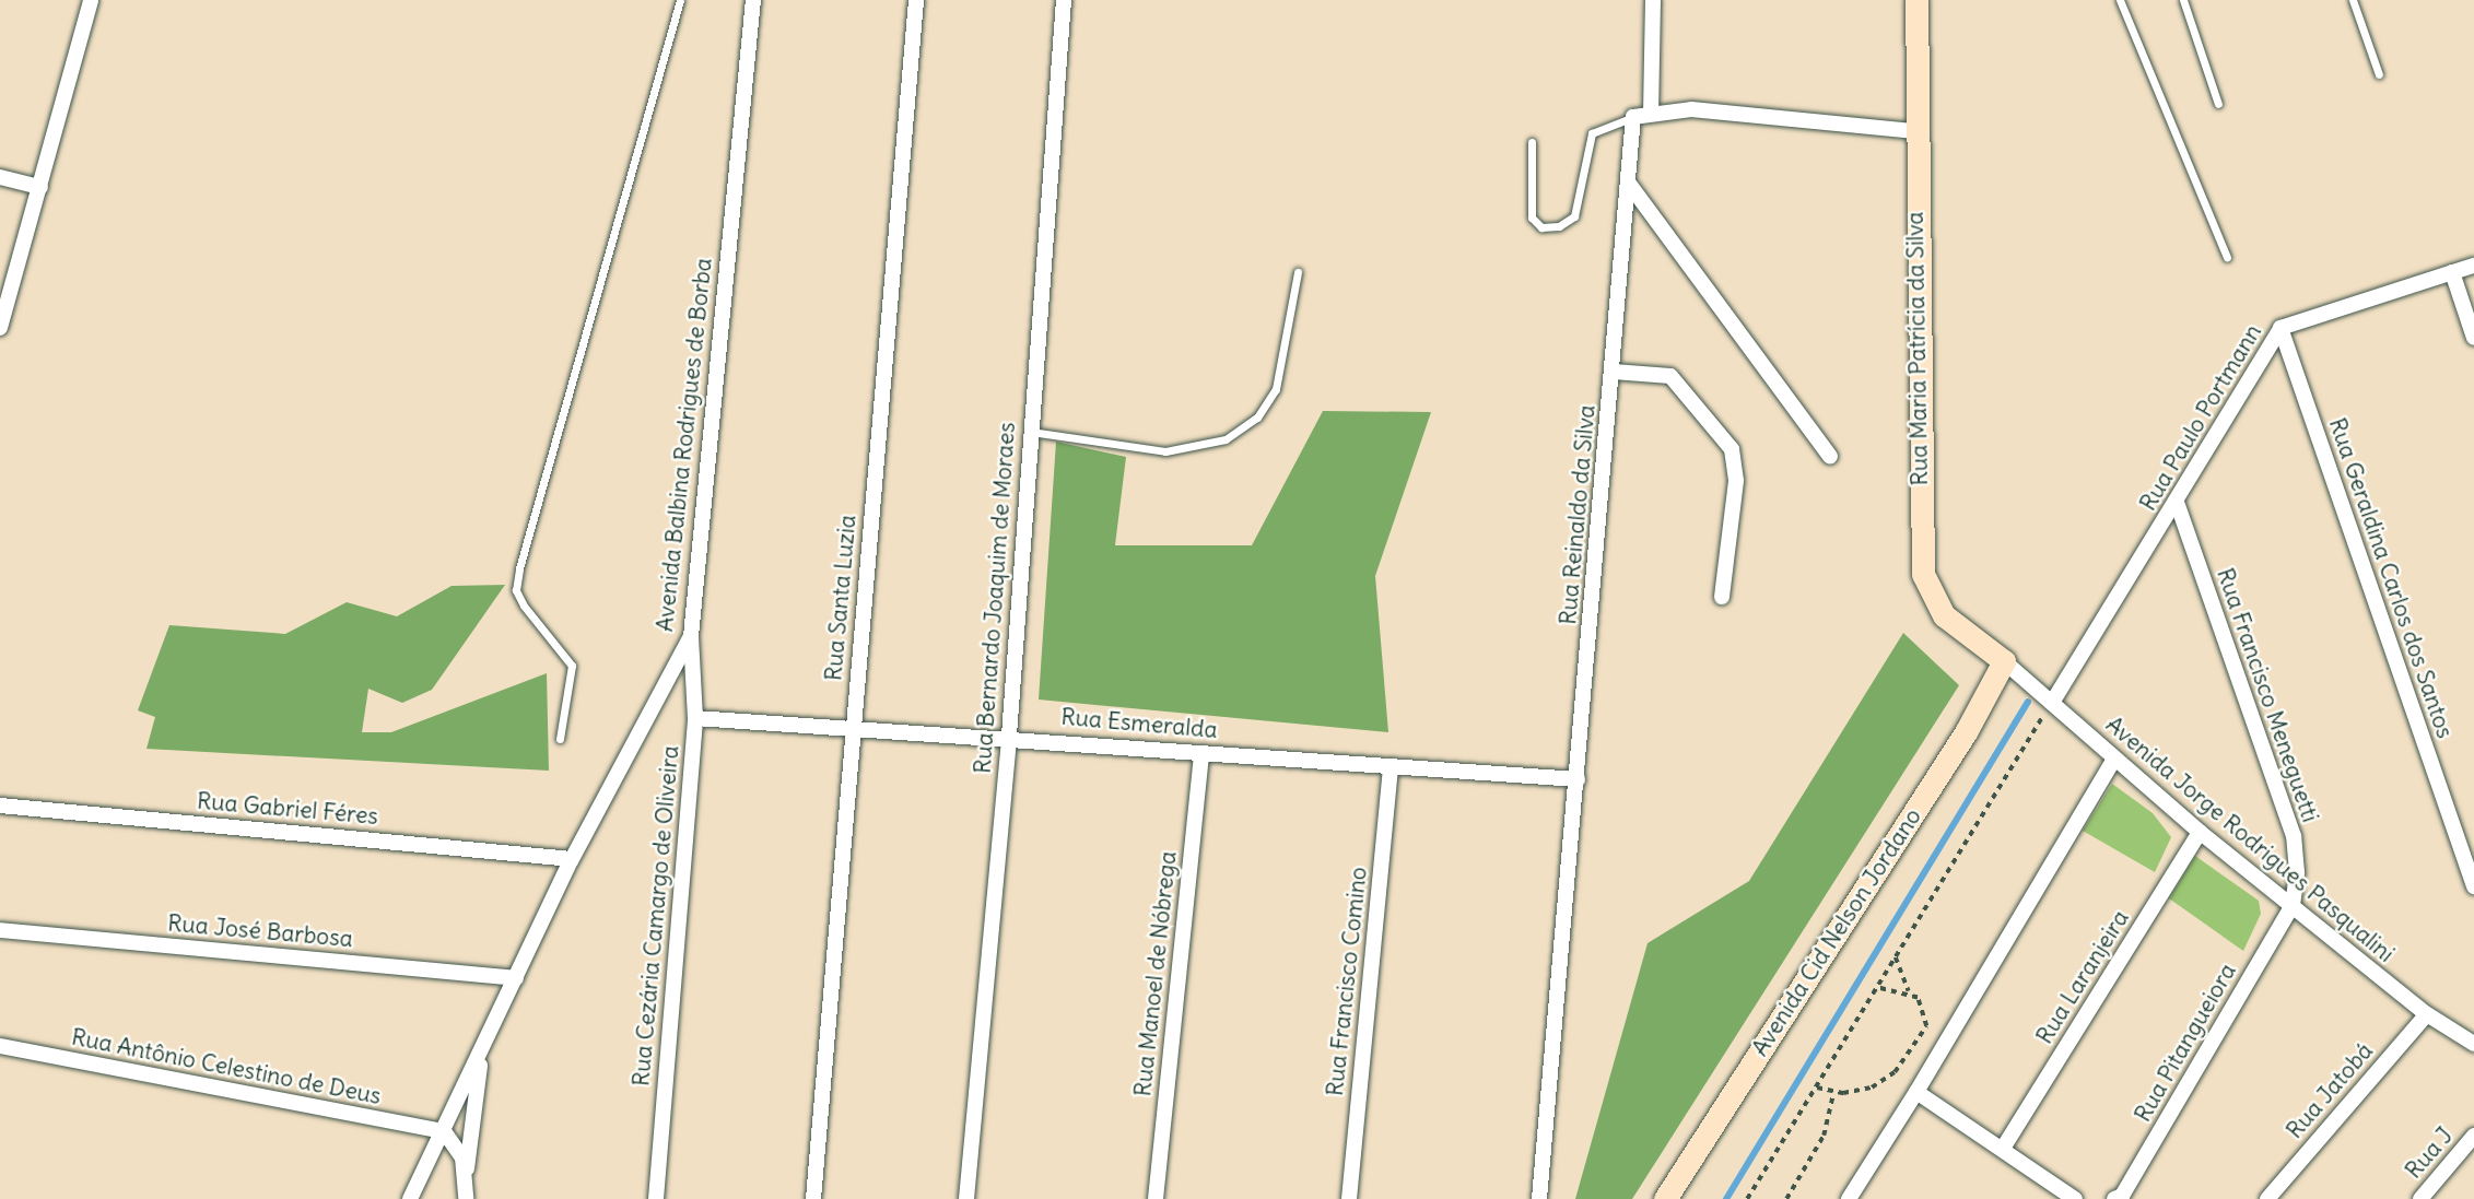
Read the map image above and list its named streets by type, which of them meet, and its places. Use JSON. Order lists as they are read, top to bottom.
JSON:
{
  "streets": {
    "street": [
      "Rua Maria Patrícia da Silva",
      "Rua Paulo Portmann",
      "Avenida Balbina Rodrigues de Borba",
      "Rua Reinaldo da Silva",
      "Rua Geraldina Carlos dos Santos",
      "Rua Santa Luzia",
      "Rua Bernardo Joaquim de Moraes",
      "Rua Francisco Meneguetti",
      "Rua Esmeralda",
      "Rua Gabriel Féres",
      "Avenida Jorge Rodrigues Pasqualini",
      "Rua Cezária Camargo de Oliveira",
      "Rua José Barbosa",
      "Avenida Cid Nelson Jordano",
      "Rua Manoel de Nóbrega",
      "Rua Laranjeira",
      "Rua Francisco Comino",
      "Rua Pitangueiora",
      "Rua Antônio Celestino de Deus",
      "Rua Jatobá",
      "Rua J"
    ]
  },
  "crossings": [
    ["Rua Maria Patrícia da Silva", "Avenida Jorge Rodrigues Pasqualini"],
    ["Rua Maria Patrícia da Silva", "Avenida Cid Nelson Jordano"],
    ["Rua Paulo Portmann", "Rua Geraldina Carlos dos Santos"],
    ["Rua Paulo Portmann", "Rua Francisco Meneguetti"],
    ["Rua Paulo Portmann", "Avenida Jorge Rodrigues Pasqualini"],
    ["Avenida Balbina Rodrigues de Borba", "Rua Gabriel Féres"],
    ["Avenida Balbina Rodrigues de Borba", "Rua Cezária Camargo de Oliveira"],
    ["Avenida Balbina Rodrigues de Borba", "Rua José Barbosa"],
    ["Avenida Balbina Rodrigues de Borba", "Rua Antônio Celestino de Deus"],
    ["Rua Reinaldo da Silva", "Rua Esmeralda"],
    ["Rua Santa Luzia", "Rua Esmeralda"],
    ["Rua Bernardo Joaquim de Moraes", "Rua Esmeralda"],
    ["Rua Francisco Meneguetti", "Avenida Jorge Rodrigues Pasqualini"],
    ["Rua Francisco Meneguetti", "Rua Pitangueiora"],
    ["Rua Esmeralda", "Rua Cezária Camargo de Oliveira"],
    ["Rua Esmeralda", "Rua Manoel de Nóbrega"],
    ["Rua Esmeralda", "Rua Francisco Comino"],
    ["Avenida Jorge Rodrigues Pasqualini", "Avenida Cid Nelson Jordano"],
    ["Avenida Jorge Rodrigues Pasqualini", "Rua Laranjeira"],
    ["Avenida Jorge Rodrigues Pasqualini", "Rua Pitangueiora"],
    ["Avenida Jorge Rodrigues Pasqualini", "Rua Jatobá"]
  ]
}
